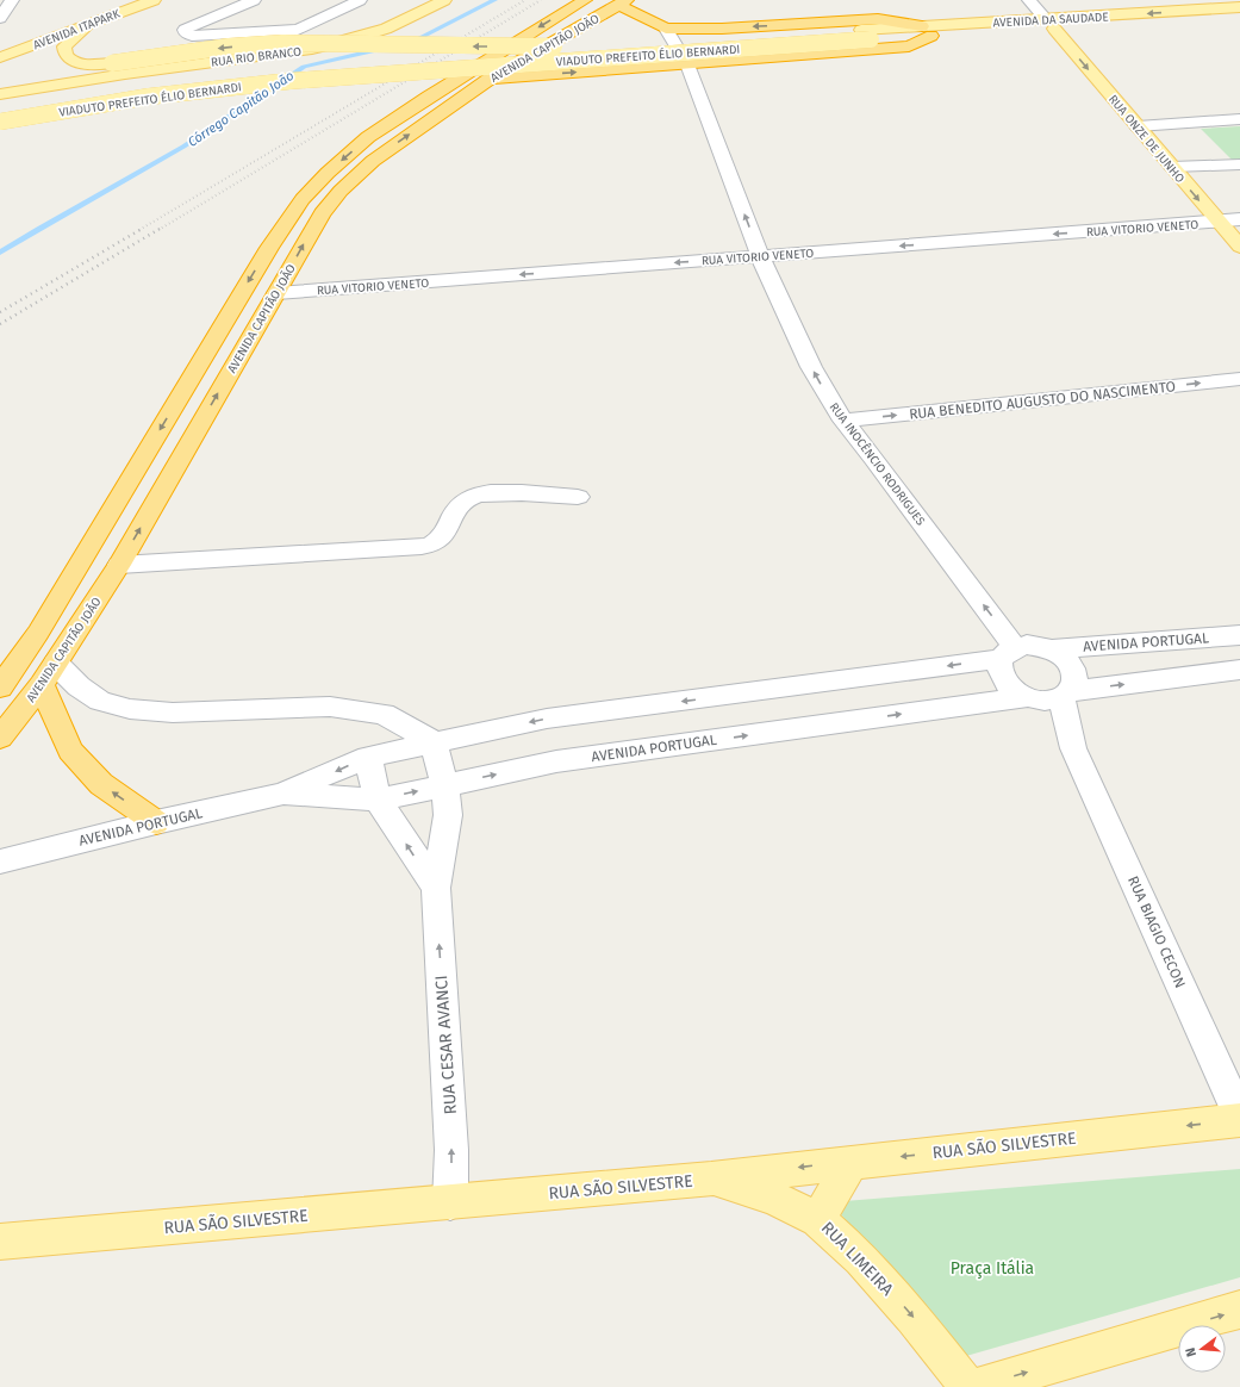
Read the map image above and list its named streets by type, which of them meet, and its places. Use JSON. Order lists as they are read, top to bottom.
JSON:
{
  "streets": {
    "highway": ["AVENIDA CAPITÃO JOÃO"],
    "main road": [
      "AVENIDA DA SAUDADE",
      "AVENIDA ITAPARK",
      "VIADUTO PREFEITO ÉLIO BERNARDI",
      "RUA RIO BRANCO",
      "RUA ONZE DE JUNHO",
      "RUA SÃO SILVESTRE",
      "RUA LIMEIRA"
    ],
    "street": [
      "RUA VITORIO VENETO",
      "RUA BENEDITO AUGUSTO DO NASCIMENTO",
      "RUA INOCÊNCIO RODRIGUES",
      "AVENIDA PORTUGAL",
      "RUA BIAGIO CECON",
      "RUA CESAR AVANCI"
    ]
  },
  "crossings": [
    ["AVENIDA DA SAUDADE", "VIADUTO PREFEITO ÉLIO BERNARDI"],
    ["AVENIDA DA SAUDADE", "RUA ONZE DE JUNHO"],
    ["AVENIDA CAPITÃO JOÃO", "RUA VITORIO VENETO"],
    ["RUA ONZE DE JUNHO", "RUA VITORIO VENETO"],
    ["RUA VITORIO VENETO", "RUA INOCÊNCIO RODRIGUES"],
    ["RUA BENEDITO AUGUSTO DO NASCIMENTO", "RUA INOCÊNCIO RODRIGUES"],
    ["RUA INOCÊNCIO RODRIGUES", "AVENIDA PORTUGAL"],
    ["RUA INOCÊNCIO RODRIGUES", "RUA BIAGIO CECON"],
    ["AVENIDA PORTUGAL", "RUA BIAGIO CECON"],
    ["AVENIDA PORTUGAL", "RUA CESAR AVANCI"],
    ["RUA BIAGIO CECON", "RUA SÃO SILVESTRE"],
    ["RUA CESAR AVANCI", "RUA SÃO SILVESTRE"],
    ["RUA SÃO SILVESTRE", "RUA LIMEIRA"]
  ],
  "one_way": [
    "RUA ONZE DE JUNHO",
    "RUA VITORIO VENETO",
    "RUA BENEDITO AUGUSTO DO NASCIMENTO",
    "RUA INOCÊNCIO RODRIGUES",
    "RUA CESAR AVANCI",
    "RUA LIMEIRA"
  ],
  "water": ["Córrego Capitão João"],
  "parks": ["Praça Itália"],
  "north": "left"
}
